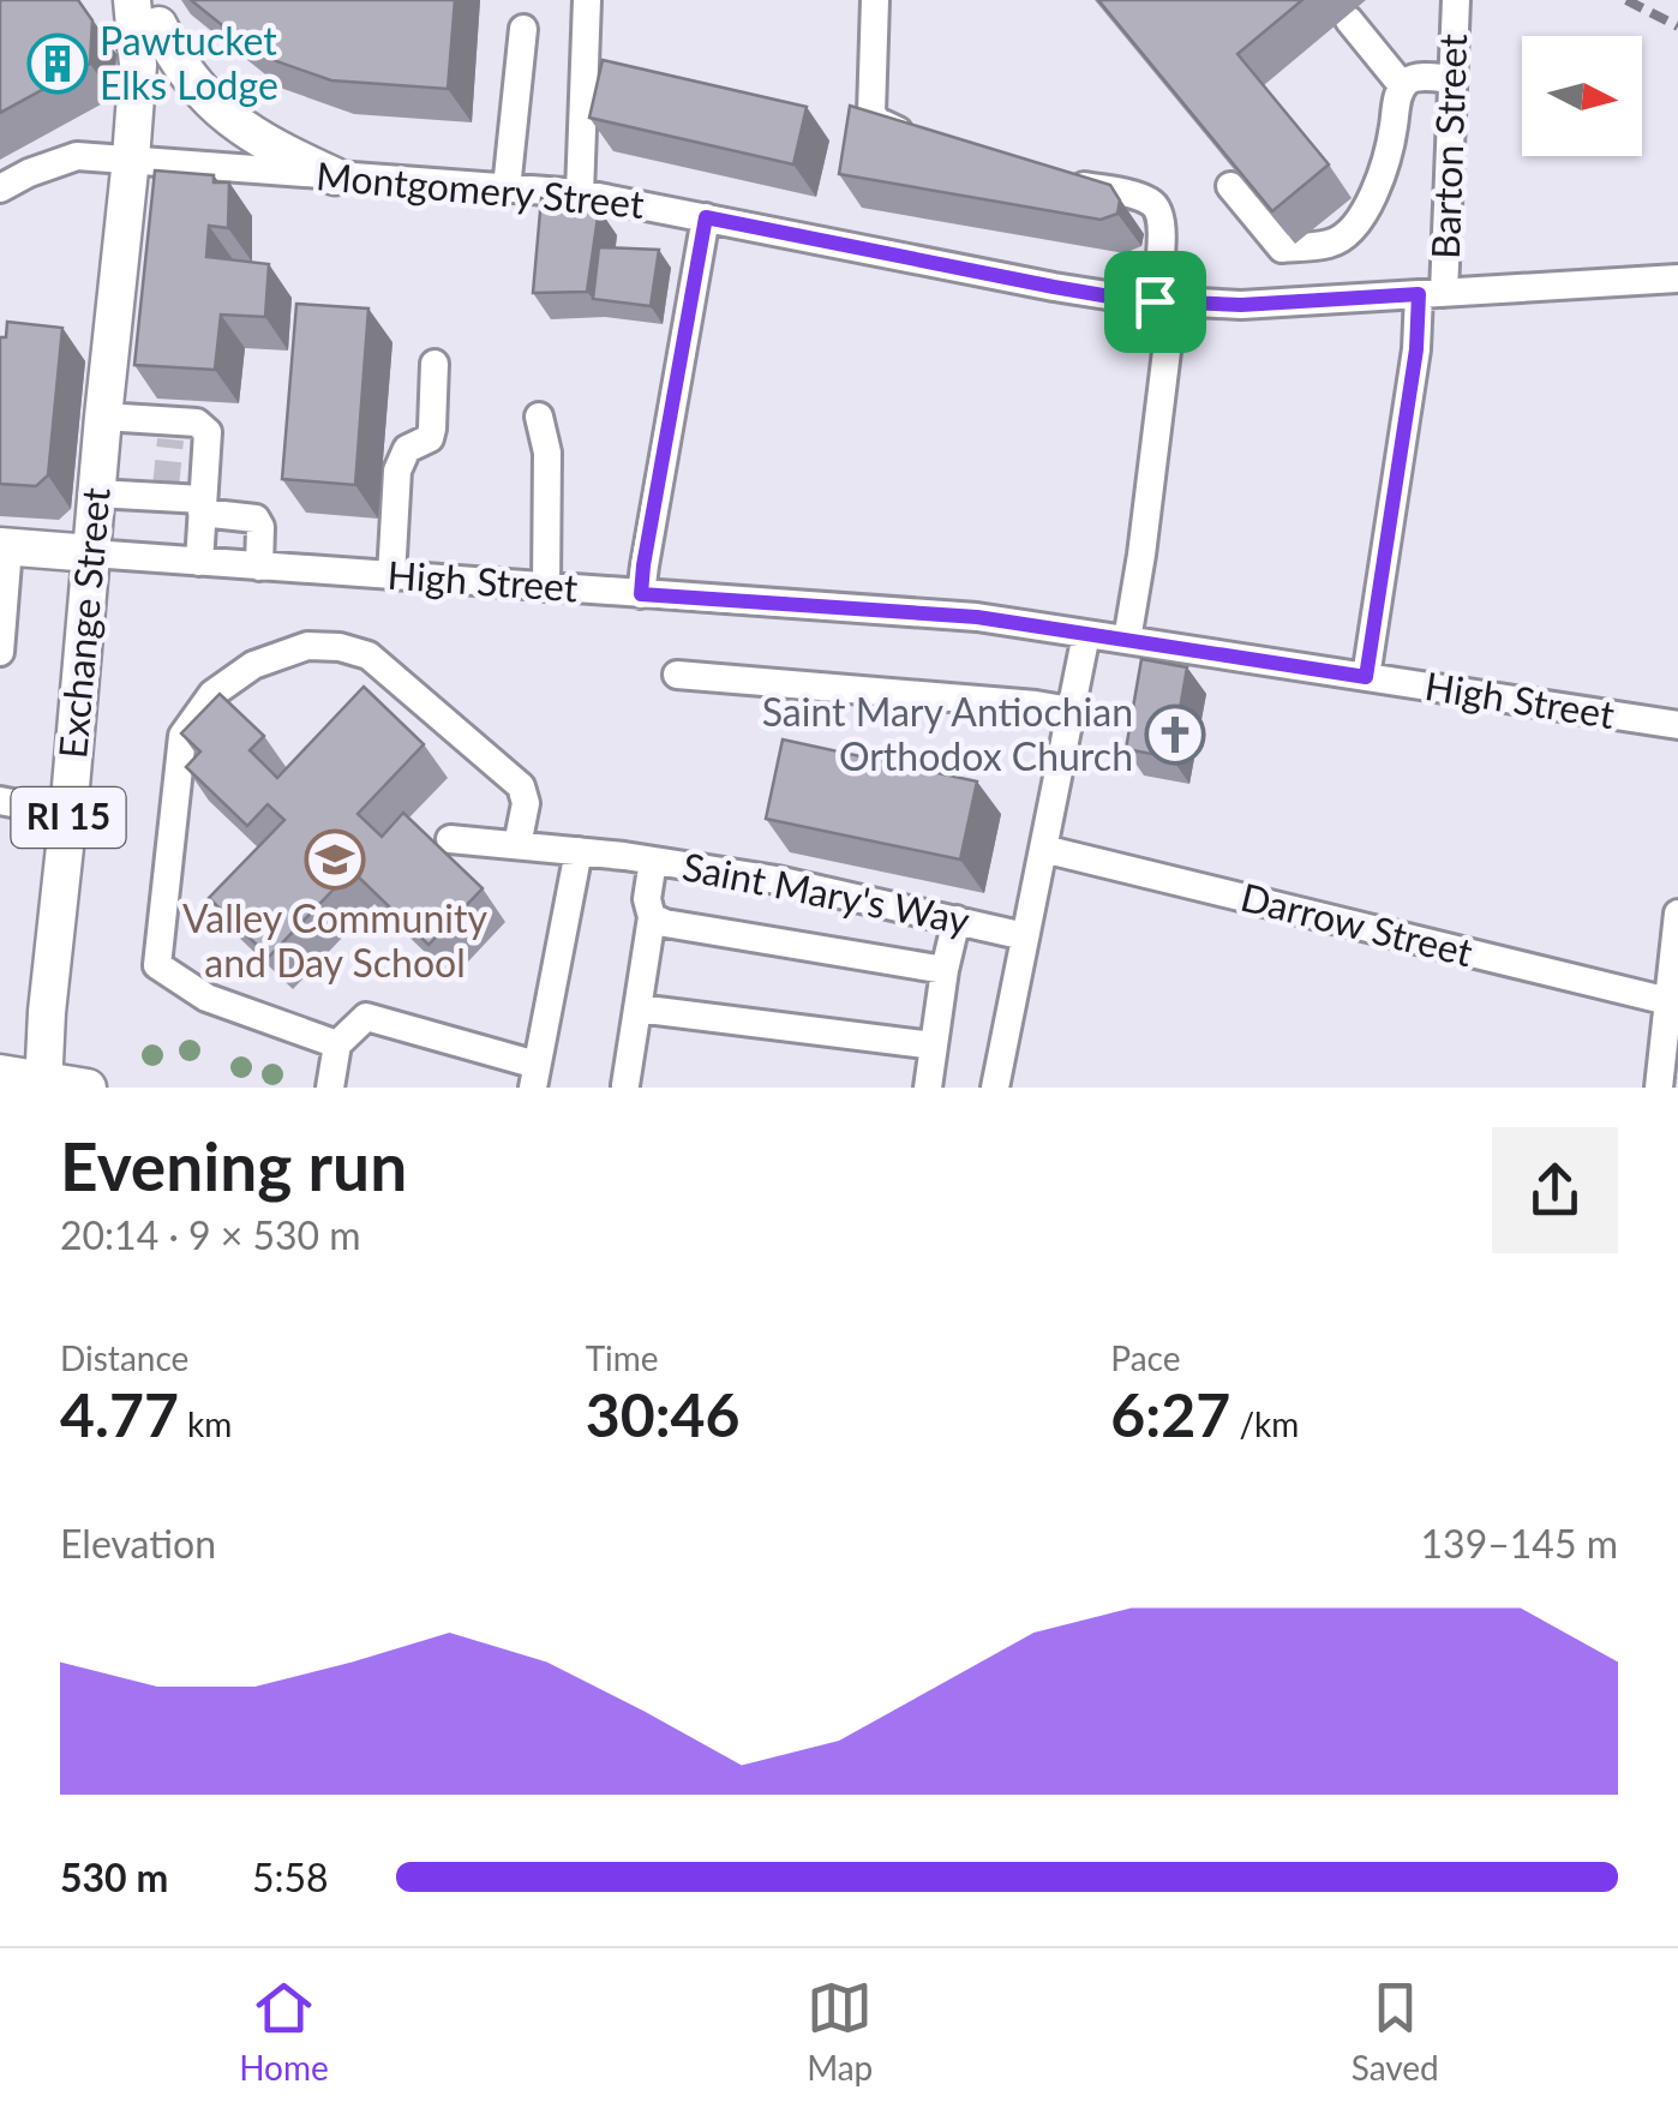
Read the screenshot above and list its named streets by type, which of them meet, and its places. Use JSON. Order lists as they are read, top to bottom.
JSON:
{
  "streets": {
    "main road": ["High Street", "Exchange Street", "RI 15"],
    "street": [
      "Barton Street",
      "Montgomery Street",
      "Saint Mary's Way",
      "Darrow Street"
    ]
  },
  "crossings": [
    ["Barton Street", "Montgomery Street"],
    ["Barton Street", "High Street"],
    ["Montgomery Street", "Exchange Street"],
    ["High Street", "Exchange Street"]
  ],
  "places": {
    "building": ["Pawtucket Elks Lodge"],
    "church": ["Saint Mary Antiochian Orthodox Church"],
    "school or university": ["Valley Community and Day School"]
  },
  "north": "right",
  "page": {
    "heading": ["Evening run", "20:14 · 9 × 530 m"],
    "stats": [
      ["Distance", "4.77 km"],
      ["Time", "30:46"],
      ["Pace", "6:27 /km"]
    ],
    "chart": ["Elevation", "139–145 m"],
    "list": [
      {
        "name": "530 m",
        "note": "5:58"
      }
    ],
    "tabs": ["Home", "Map", "Saved"]
  }
}
